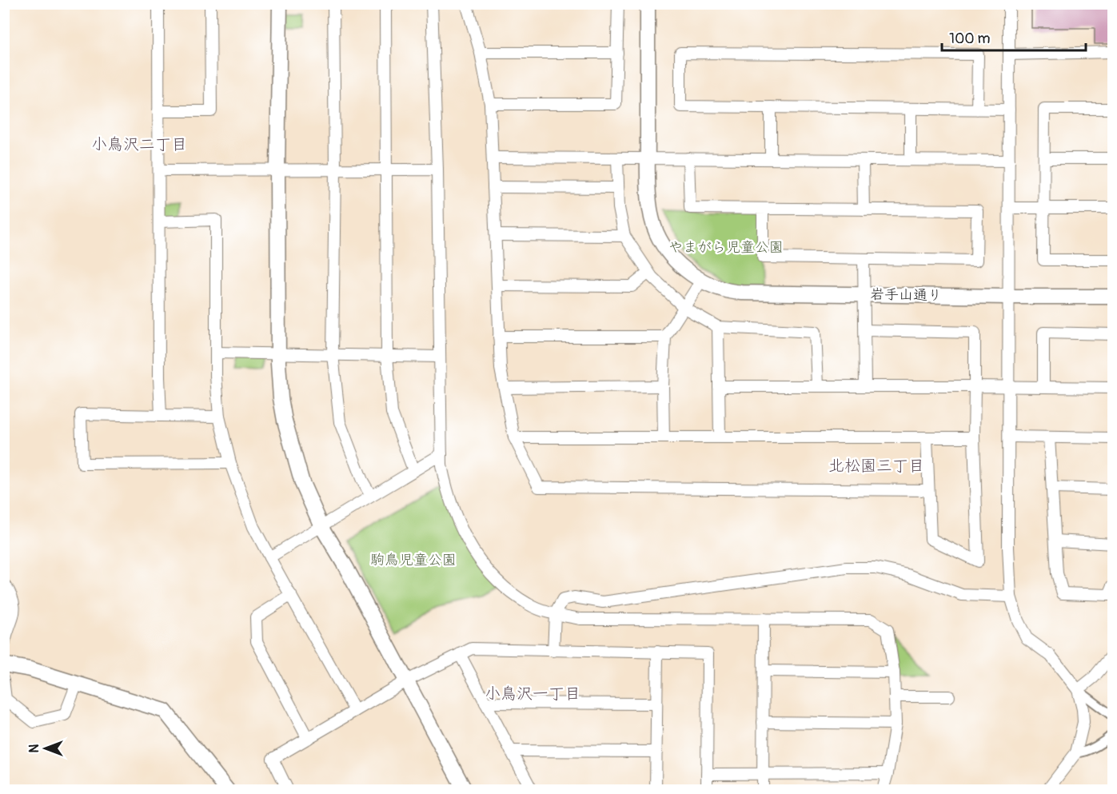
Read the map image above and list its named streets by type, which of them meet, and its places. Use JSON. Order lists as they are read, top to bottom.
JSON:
{
  "streets": {
    "street": ["岩手山通り"]
  },
  "districts": ["小鳥沢二丁目", "北松園三丁目", "小鳥沢一丁目"],
  "parks": ["やまがら児童公園", "駒鳥児童公園"],
  "scale_bar": "100 m",
  "north": "left"
}
